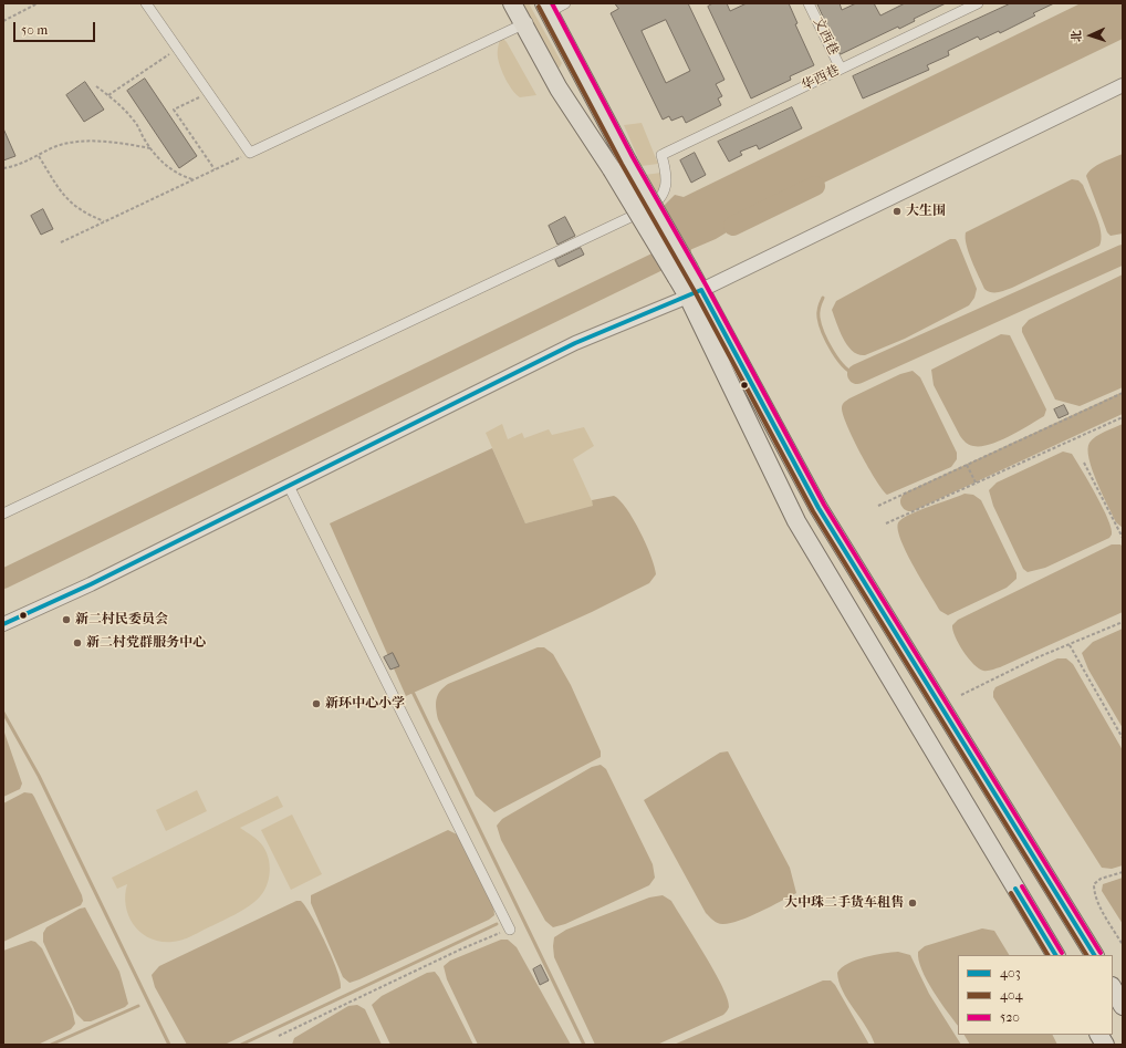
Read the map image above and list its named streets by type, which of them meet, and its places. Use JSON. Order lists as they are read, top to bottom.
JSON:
{
  "streets": {
    "street": ["文西巷", "华西巷"]
  },
  "crossings": [
    ["文西巷", "华西巷"]
  ],
  "places": [
    "大生围",
    "新二村民委员会",
    "新二村党群服务中心",
    "新环中心小学",
    "大中珠二手货车租售"
  ],
  "lines": ["transit line 520", "transit line 404", "transit line 403"],
  "legend": ["403", "404", "520"],
  "scale_bar": "50 m",
  "north": "left"
}
